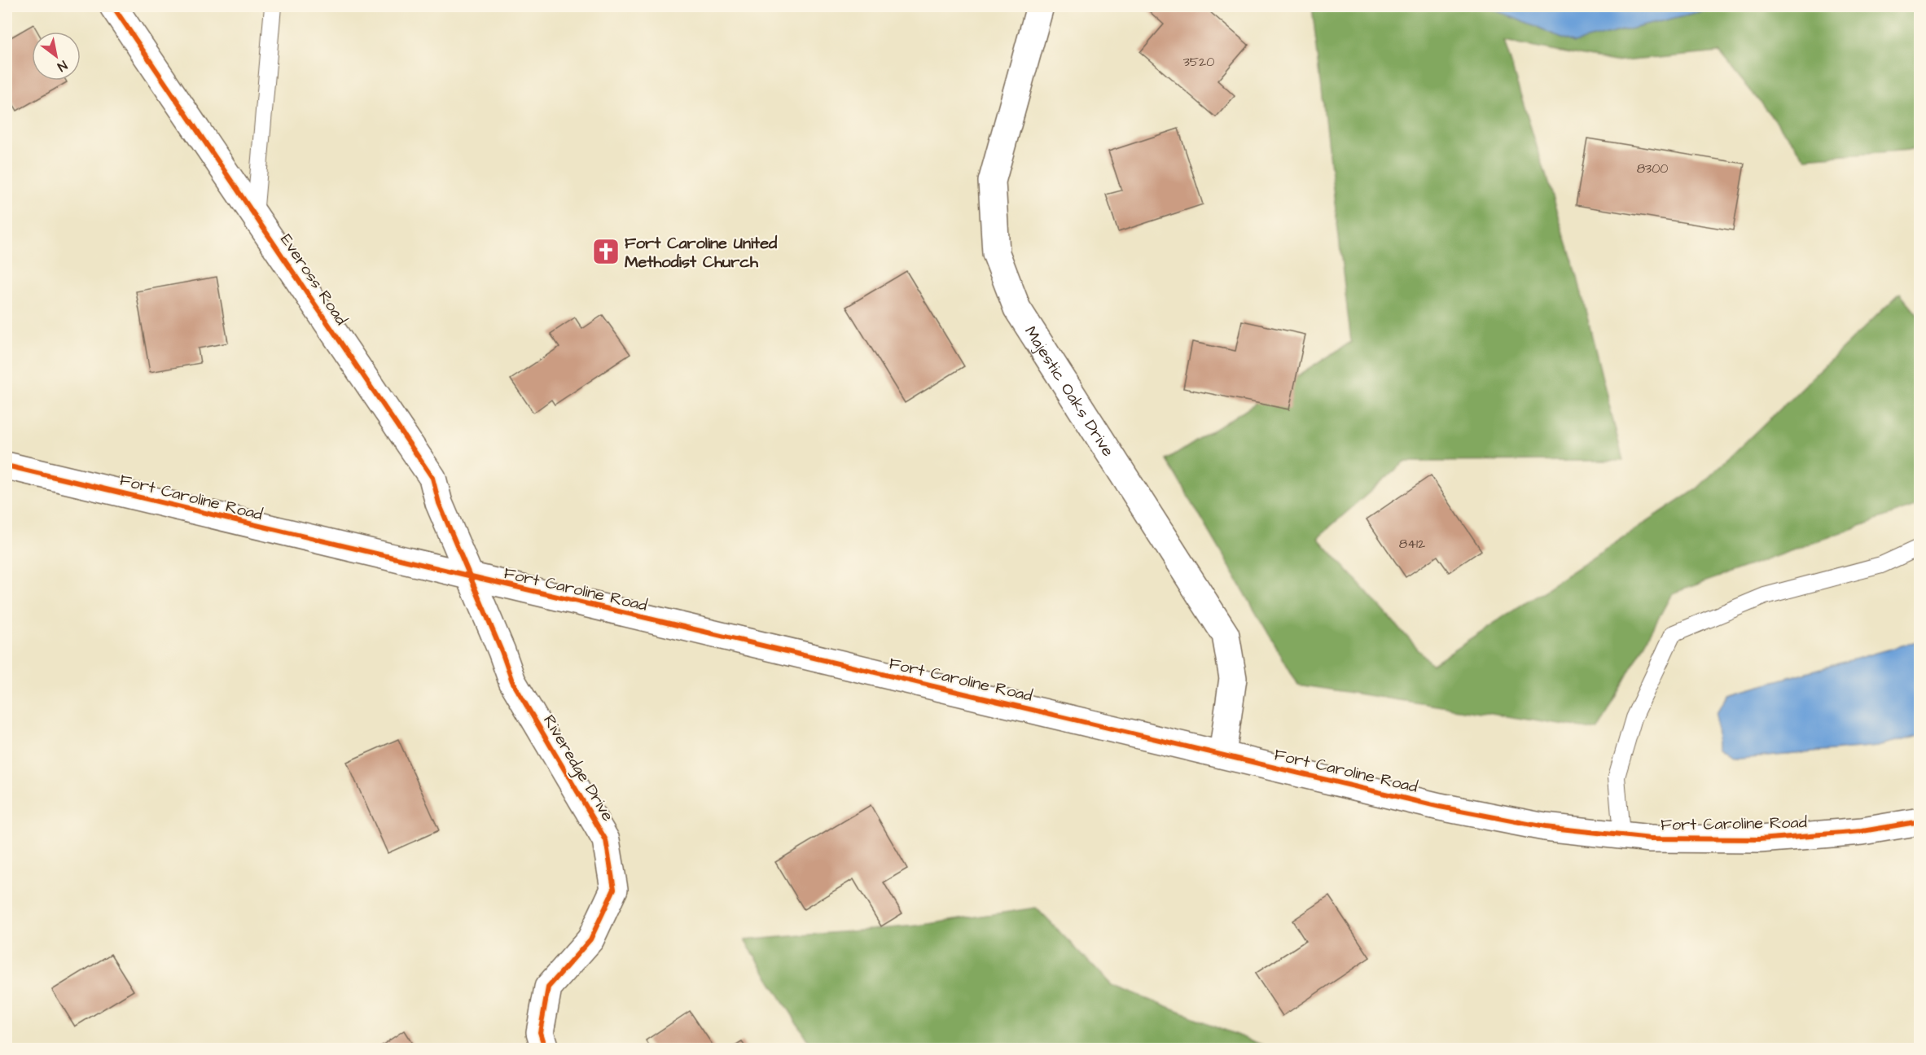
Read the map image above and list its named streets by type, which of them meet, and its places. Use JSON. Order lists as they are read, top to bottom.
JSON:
{
  "streets": {
    "street": [
      "Eveross Road",
      "Majestic Oaks Drive",
      "Fort Caroline Road",
      "Riveredge Drive"
    ]
  },
  "crossings": [
    ["Eveross Road", "Fort Caroline Road"],
    ["Eveross Road", "Riveredge Drive"],
    ["Majestic Oaks Drive", "Fort Caroline Road"],
    ["Fort Caroline Road", "Riveredge Drive"]
  ],
  "places": {
    "church": ["Fort Caroline United Methodist Church"]
  },
  "house_numbers": ["3520", "8300", "8412"],
  "north": "bottom right"
}
